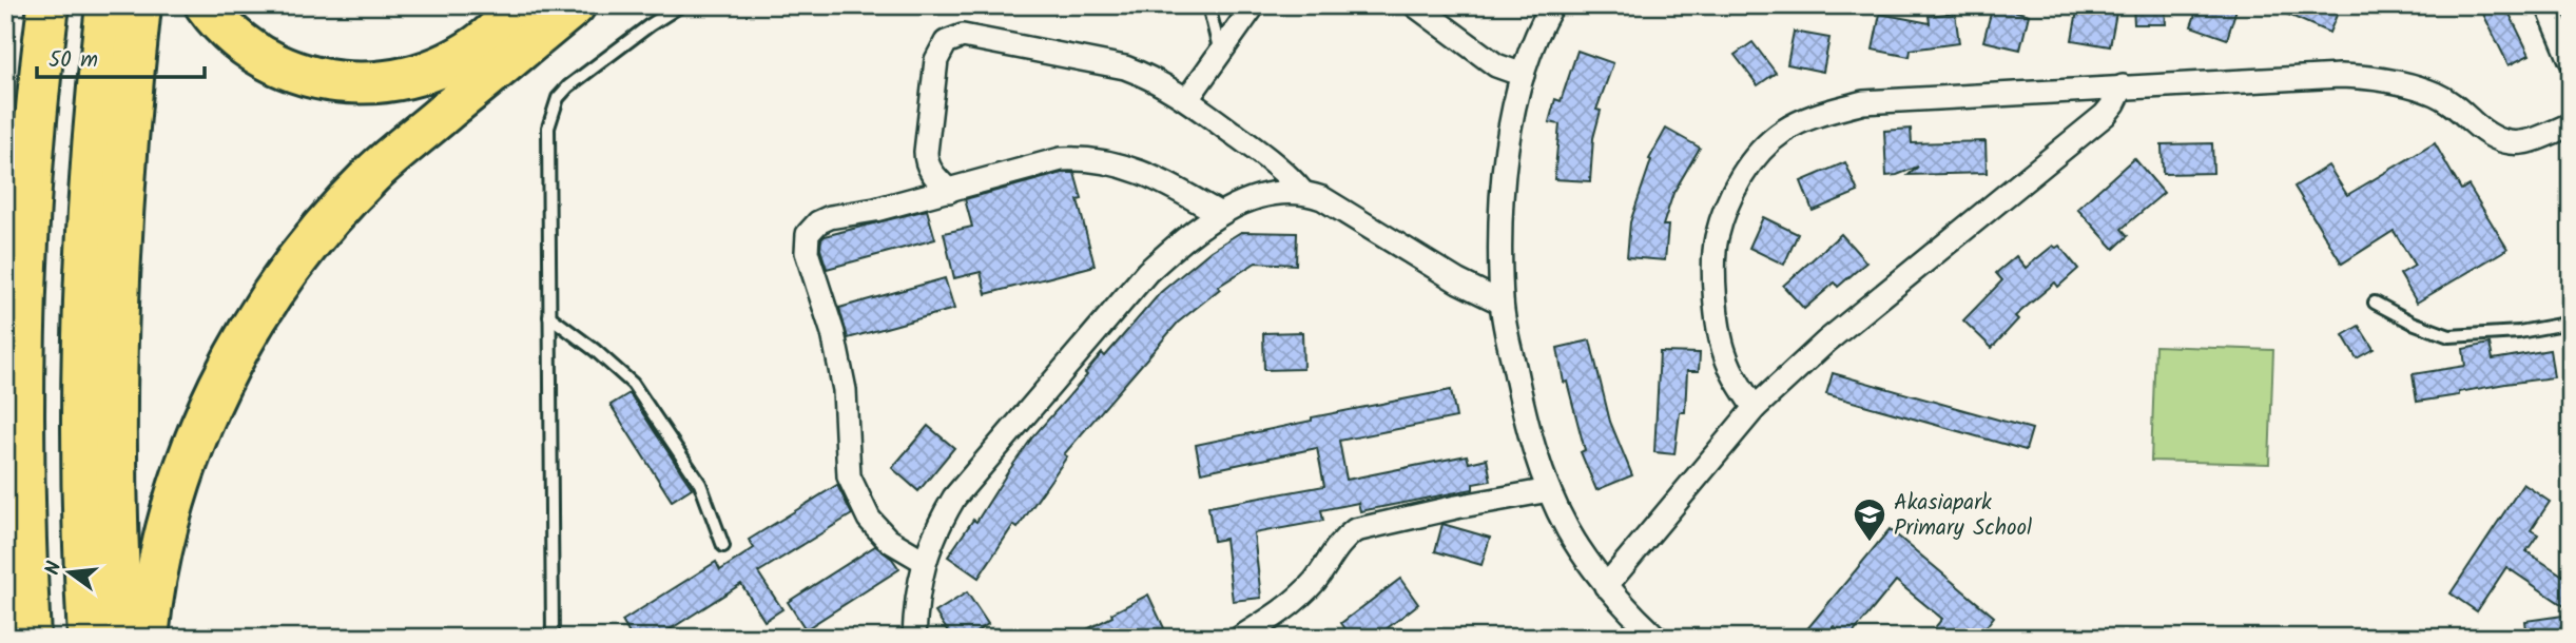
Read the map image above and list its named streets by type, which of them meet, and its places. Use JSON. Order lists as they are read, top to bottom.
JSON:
{
  "places": {
    "school or university": ["Akasiapark Primary School"]
  },
  "scale_bar": "50 m",
  "north": "left"
}
